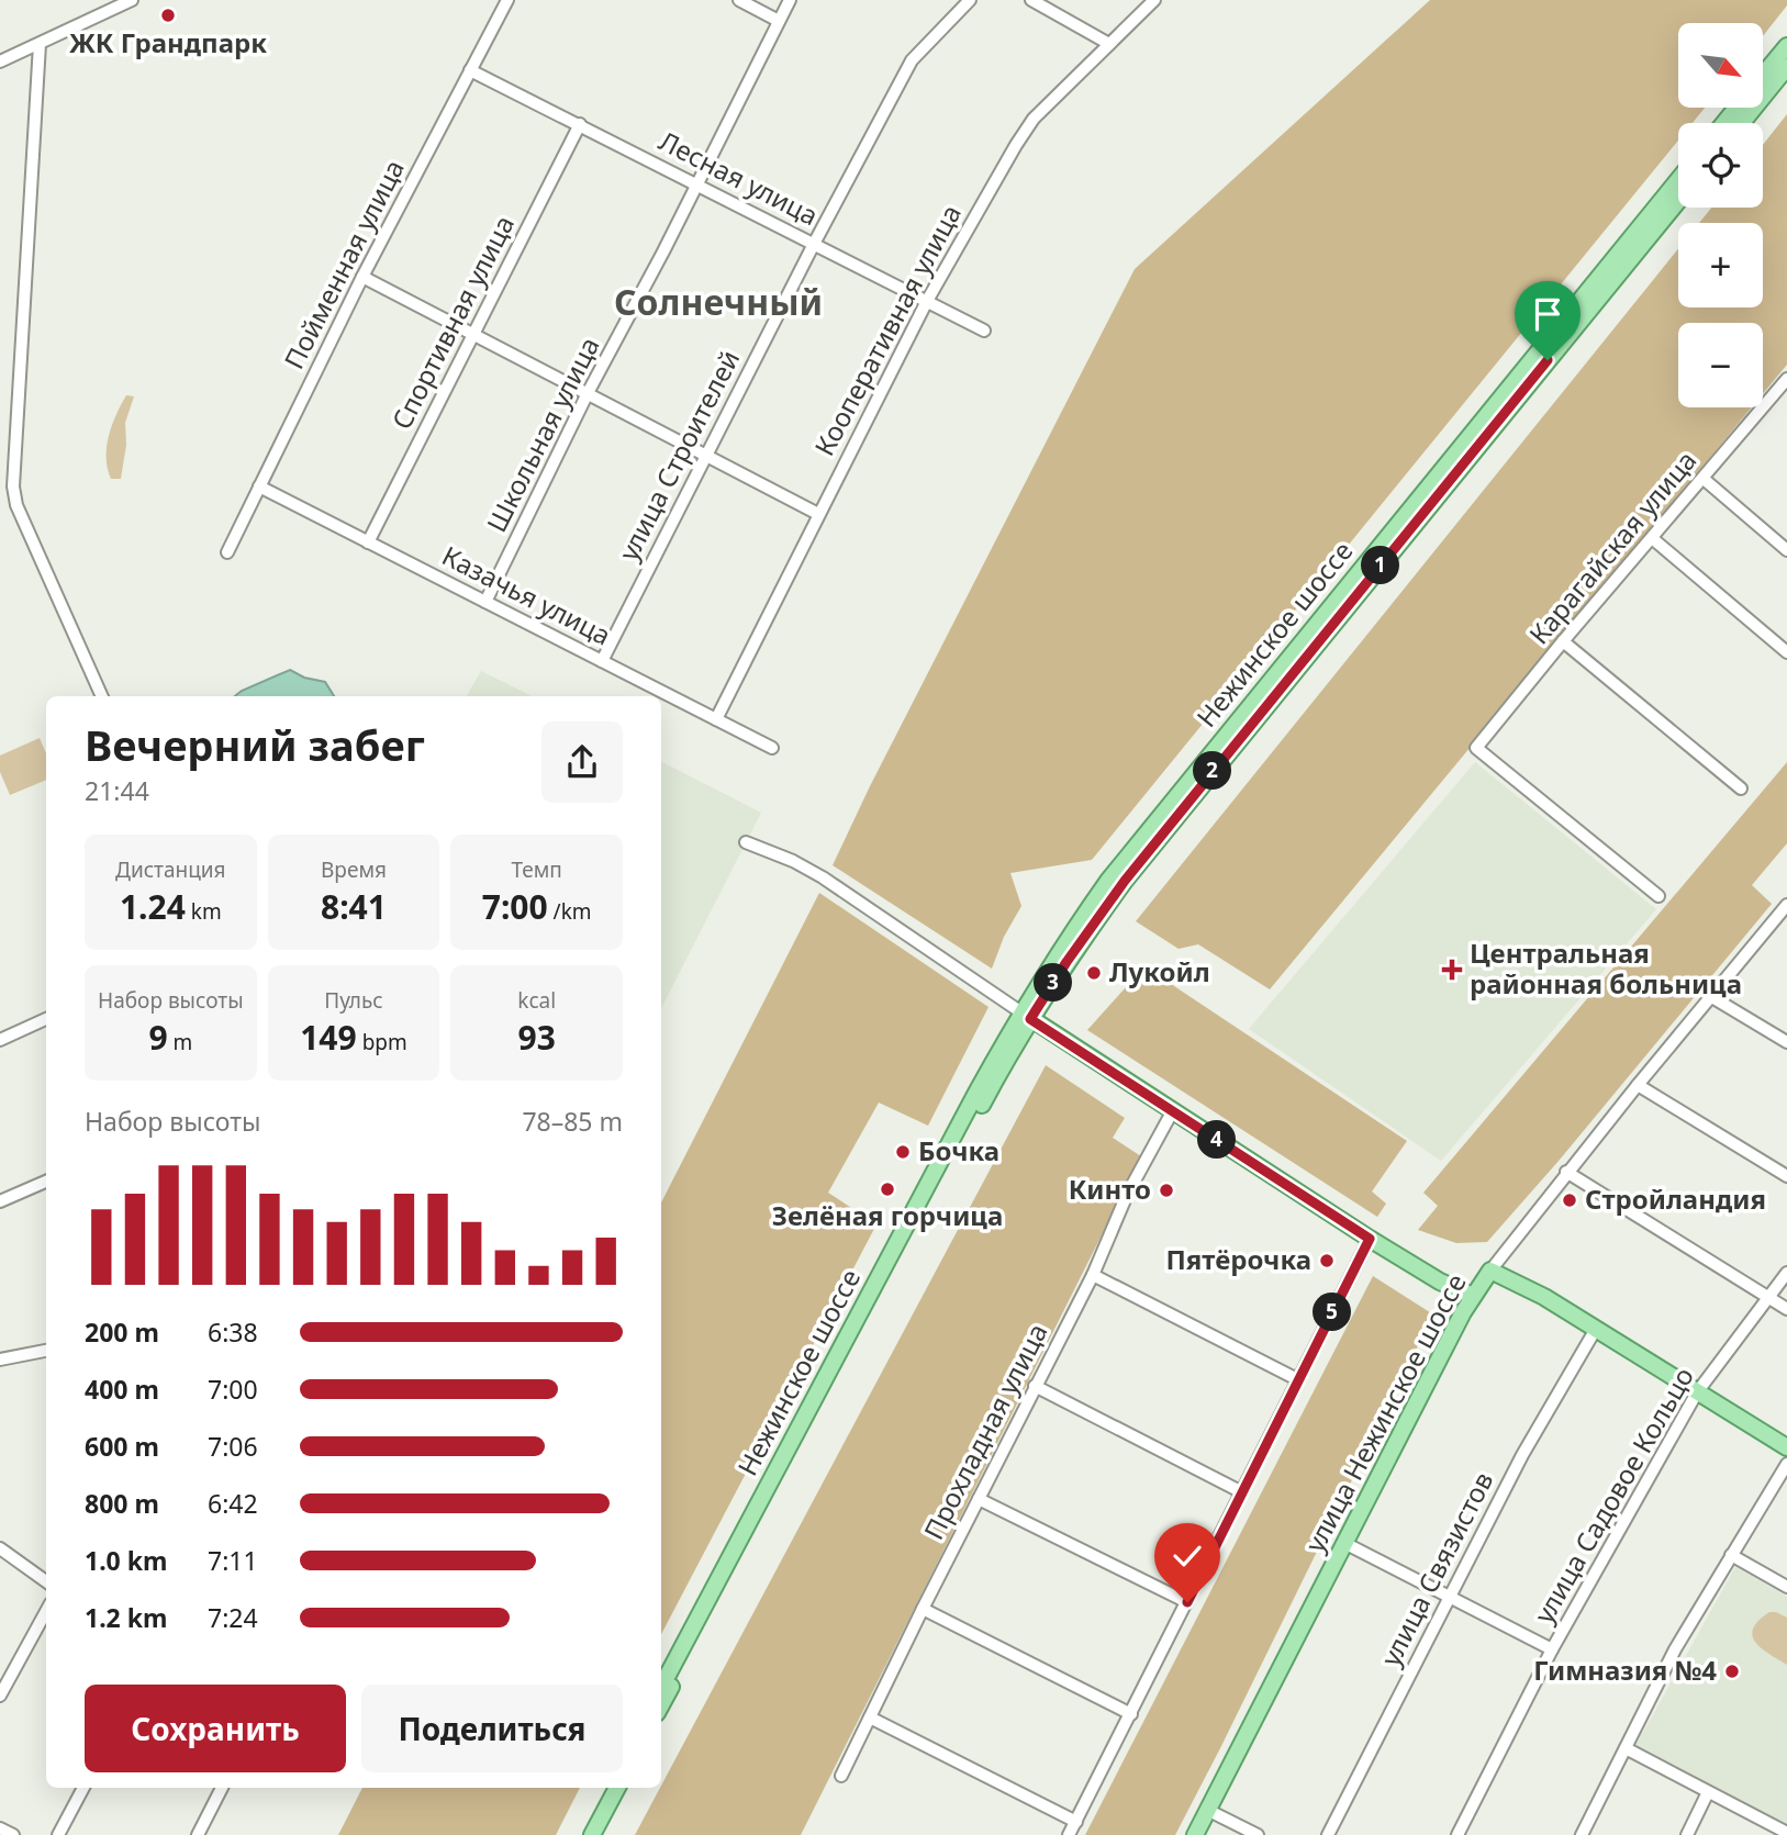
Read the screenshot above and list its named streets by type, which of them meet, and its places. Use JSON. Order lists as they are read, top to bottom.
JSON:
{
  "streets": {
    "main road": ["Нежинское шоссе", "улица Нежинское шоссе"],
    "street": [
      "Лесная улица",
      "Пойменная улица",
      "Спортивная улица",
      "Кооперативная улица",
      "Школьная улица",
      "улица Строителей",
      "Карагайская улица",
      "Казачья улица",
      "Прохладная улица",
      "улица Садовое Кольцо",
      "улица Связистов"
    ]
  },
  "crossings": [
    ["Лесная улица", "Пойменная улица"],
    ["Лесная улица", "Спортивная улица"],
    ["Лесная улица", "Кооперативная улица"],
    ["Лесная улица", "Школьная улица"],
    ["Лесная улица", "улица Строителей"],
    ["Пойменная улица", "Казачья улица"],
    ["Спортивная улица", "Казачья улица"],
    ["Кооперативная улица", "Казачья улица"],
    ["Школьная улица", "Казачья улица"],
    ["улица Строителей", "Казачья улица"]
  ],
  "districts": ["Солнечный"],
  "places": {
    "other": [
      "ЖК Грандпарк",
      "Лукойл",
      "Бочка",
      "Зелёная горчица",
      "Кинто",
      "Стройландия",
      "Пятёрочка",
      "Гимназия №4"
    ],
    "health": ["Центральная районная больница"]
  },
  "north": "bottom right",
  "page": {
    "map_buttons": ["+", "−"],
    "pins": [
      "1",
      "2",
      "3",
      "4",
      "5"
    ],
    "heading": ["Вечерний забег", "21:44"],
    "stats": [
      ["Дистанция", "1.24 km"],
      ["Время", "8:41"],
      ["Темп", "7:00 /km"],
      ["Набор высоты", "9 m"],
      ["Пульс", "149 bpm"],
      ["kcal", "93"]
    ],
    "chart": ["Набор высоты", "78–85 m"],
    "list": [
      {
        "name": "200 m",
        "note": "6:38"
      },
      {
        "name": "400 m",
        "note": "7:00"
      },
      {
        "name": "600 m",
        "note": "7:06"
      },
      {
        "name": "800 m",
        "note": "6:42"
      },
      {
        "name": "1.0 km",
        "note": "7:11"
      },
      {
        "name": "1.2 km",
        "note": "7:24"
      }
    ],
    "buttons": ["Сохранить", "Поделиться"]
  }
}
